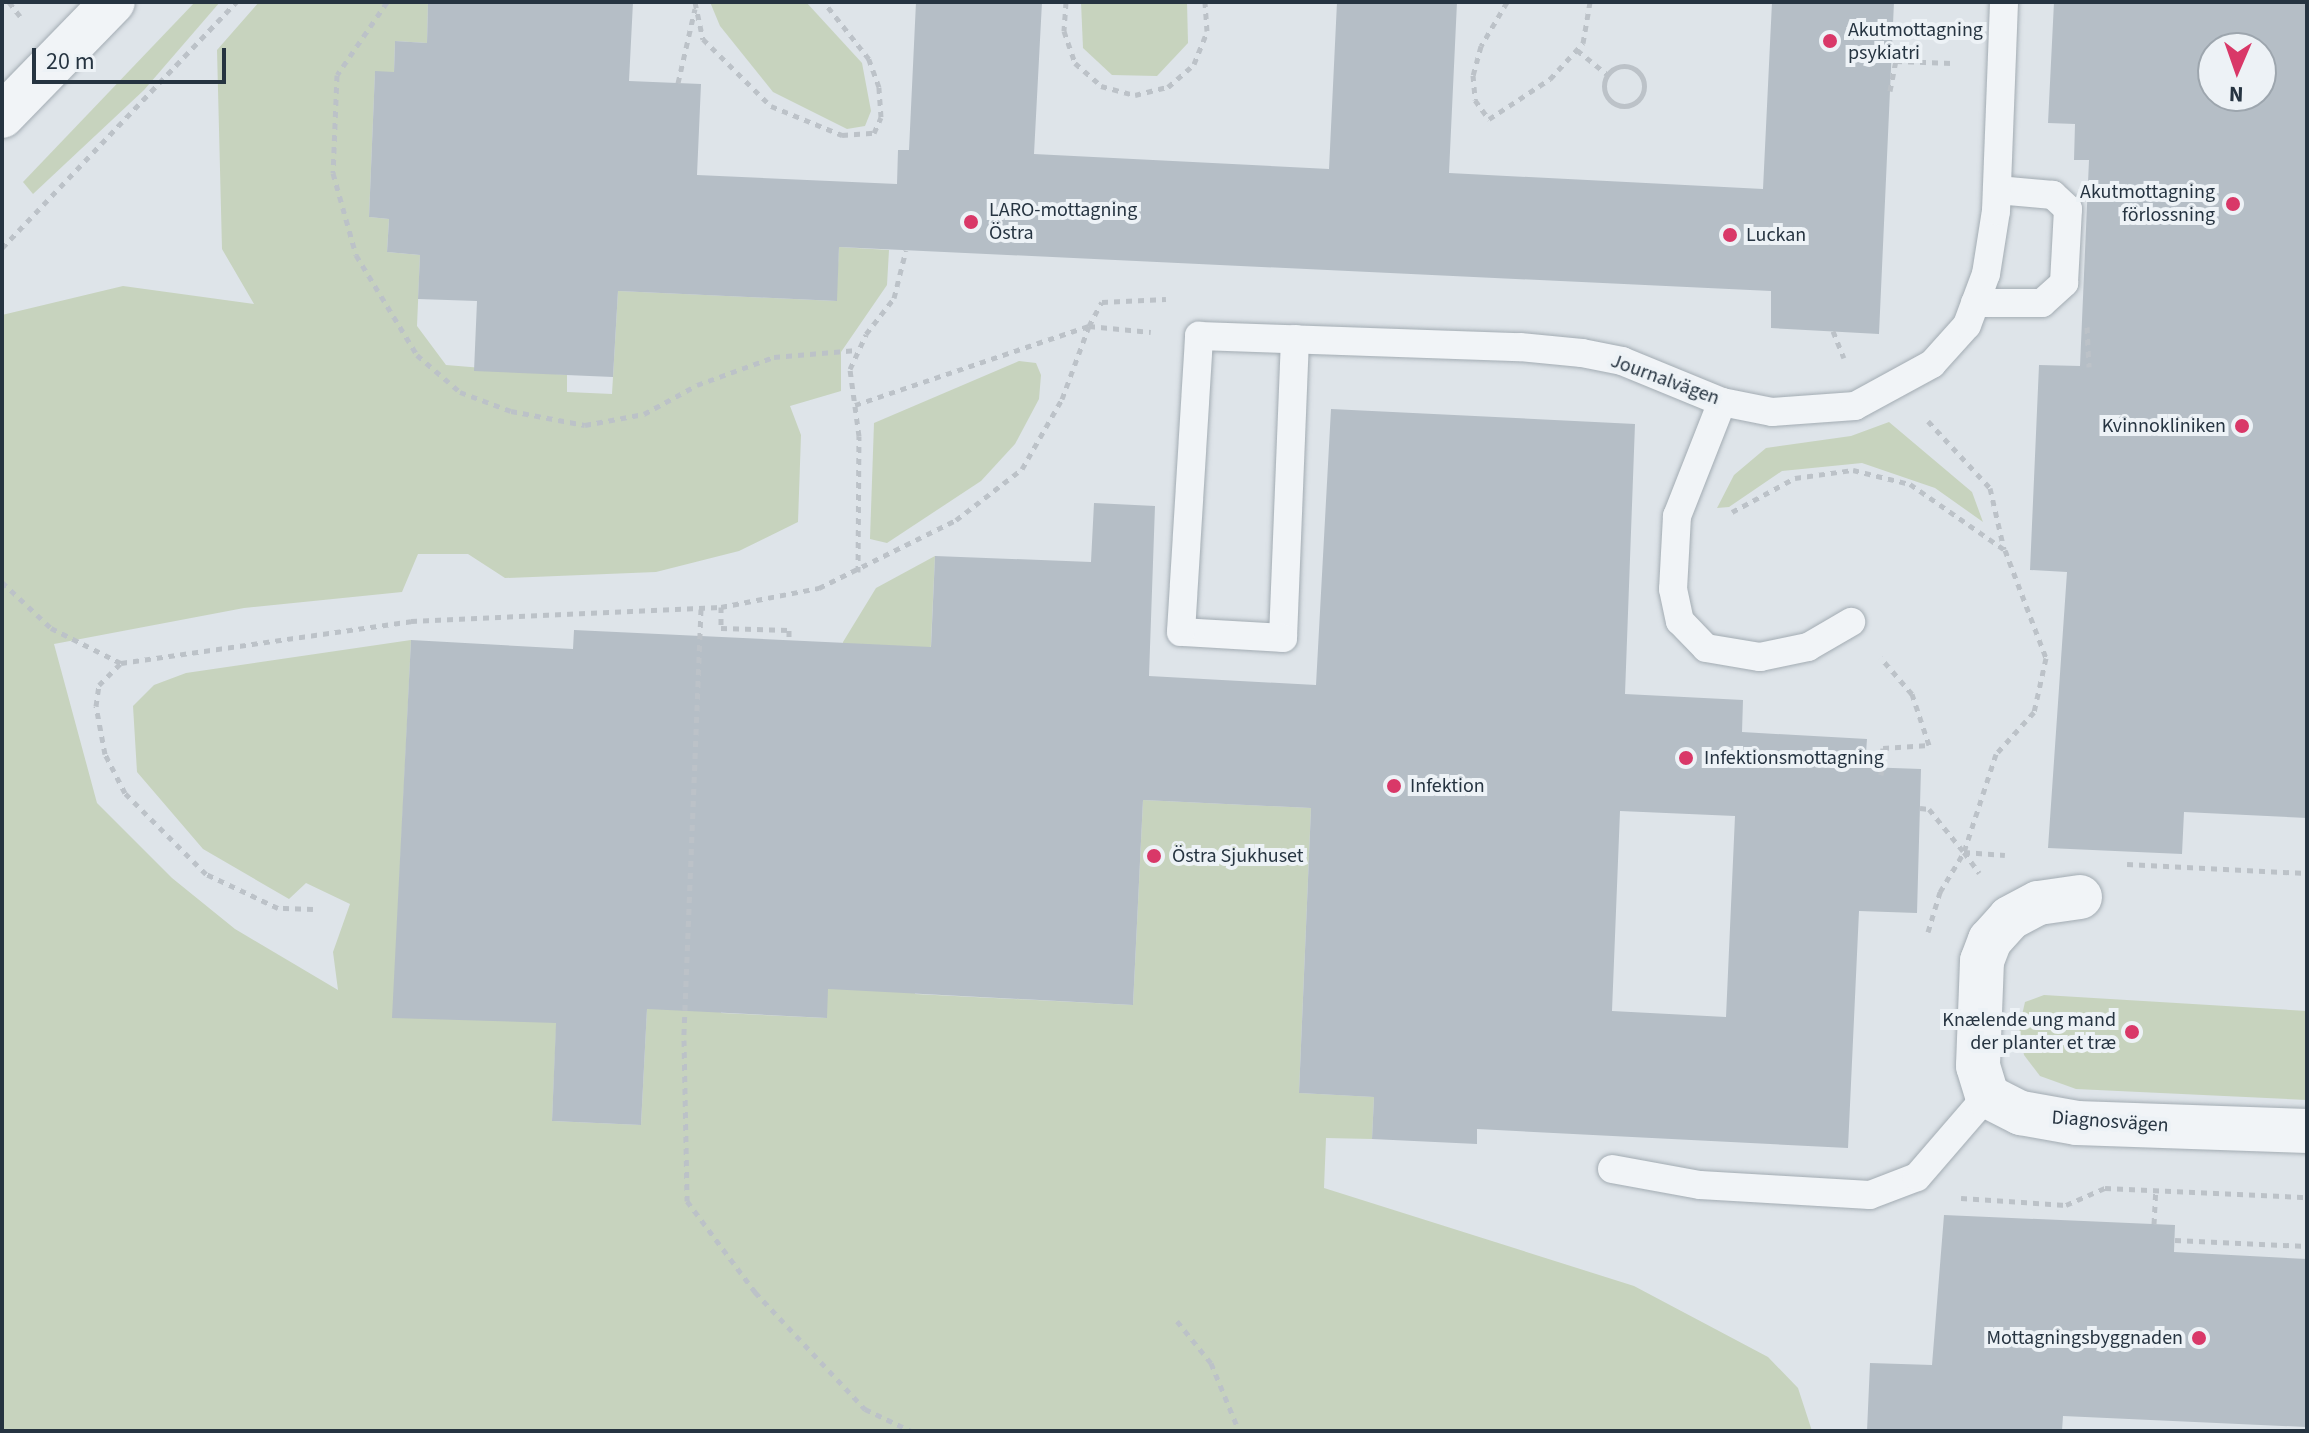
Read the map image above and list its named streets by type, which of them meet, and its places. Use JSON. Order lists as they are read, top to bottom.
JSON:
{
  "streets": {
    "street": ["Diagnosvägen"],
    "lane": ["Journalvägen"]
  },
  "places": [
    "Akutmottagning psykiatri",
    "Akutmottagning förlossning",
    "LARO-mottagning Östra",
    "Luckan",
    "Kvinnokliniken",
    "Infektionsmottagning",
    "Infektion",
    "Östra Sjukhuset",
    "Knælende ung mand der planter et træ",
    "Mottagningsbyggnaden"
  ],
  "scale_bar": "20 m",
  "north": "bottom"
}
